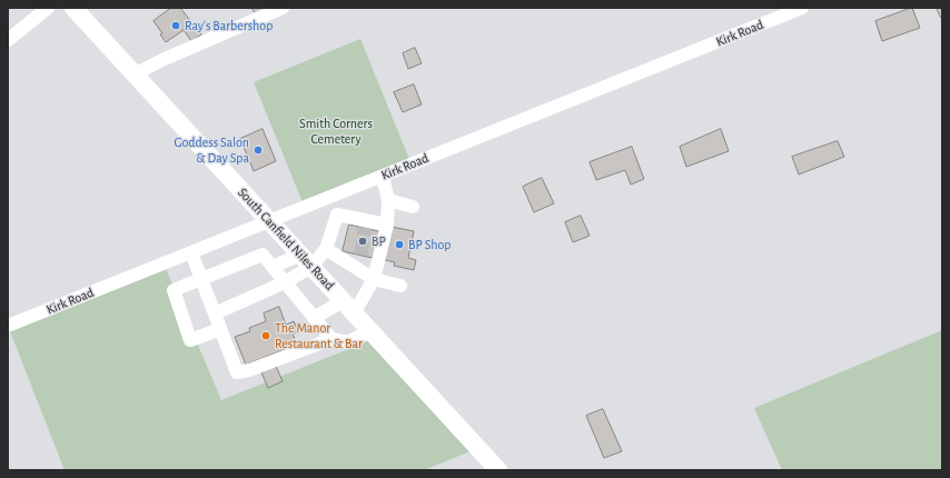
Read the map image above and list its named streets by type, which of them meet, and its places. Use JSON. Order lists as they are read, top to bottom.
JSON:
{
  "streets": {
    "main road": ["South Canfield Niles Road"],
    "street": ["Kirk Road"]
  },
  "crossings": [
    ["Kirk Road", "South Canfield Niles Road"]
  ],
  "parks": ["Smith Corners Cemetery"],
  "places": [
    "Ray's Barbershop",
    "Goddess Salon & Day Spa",
    "BP",
    "BP Shop",
    "The Manor Restaurant & Bar"
  ]
}
